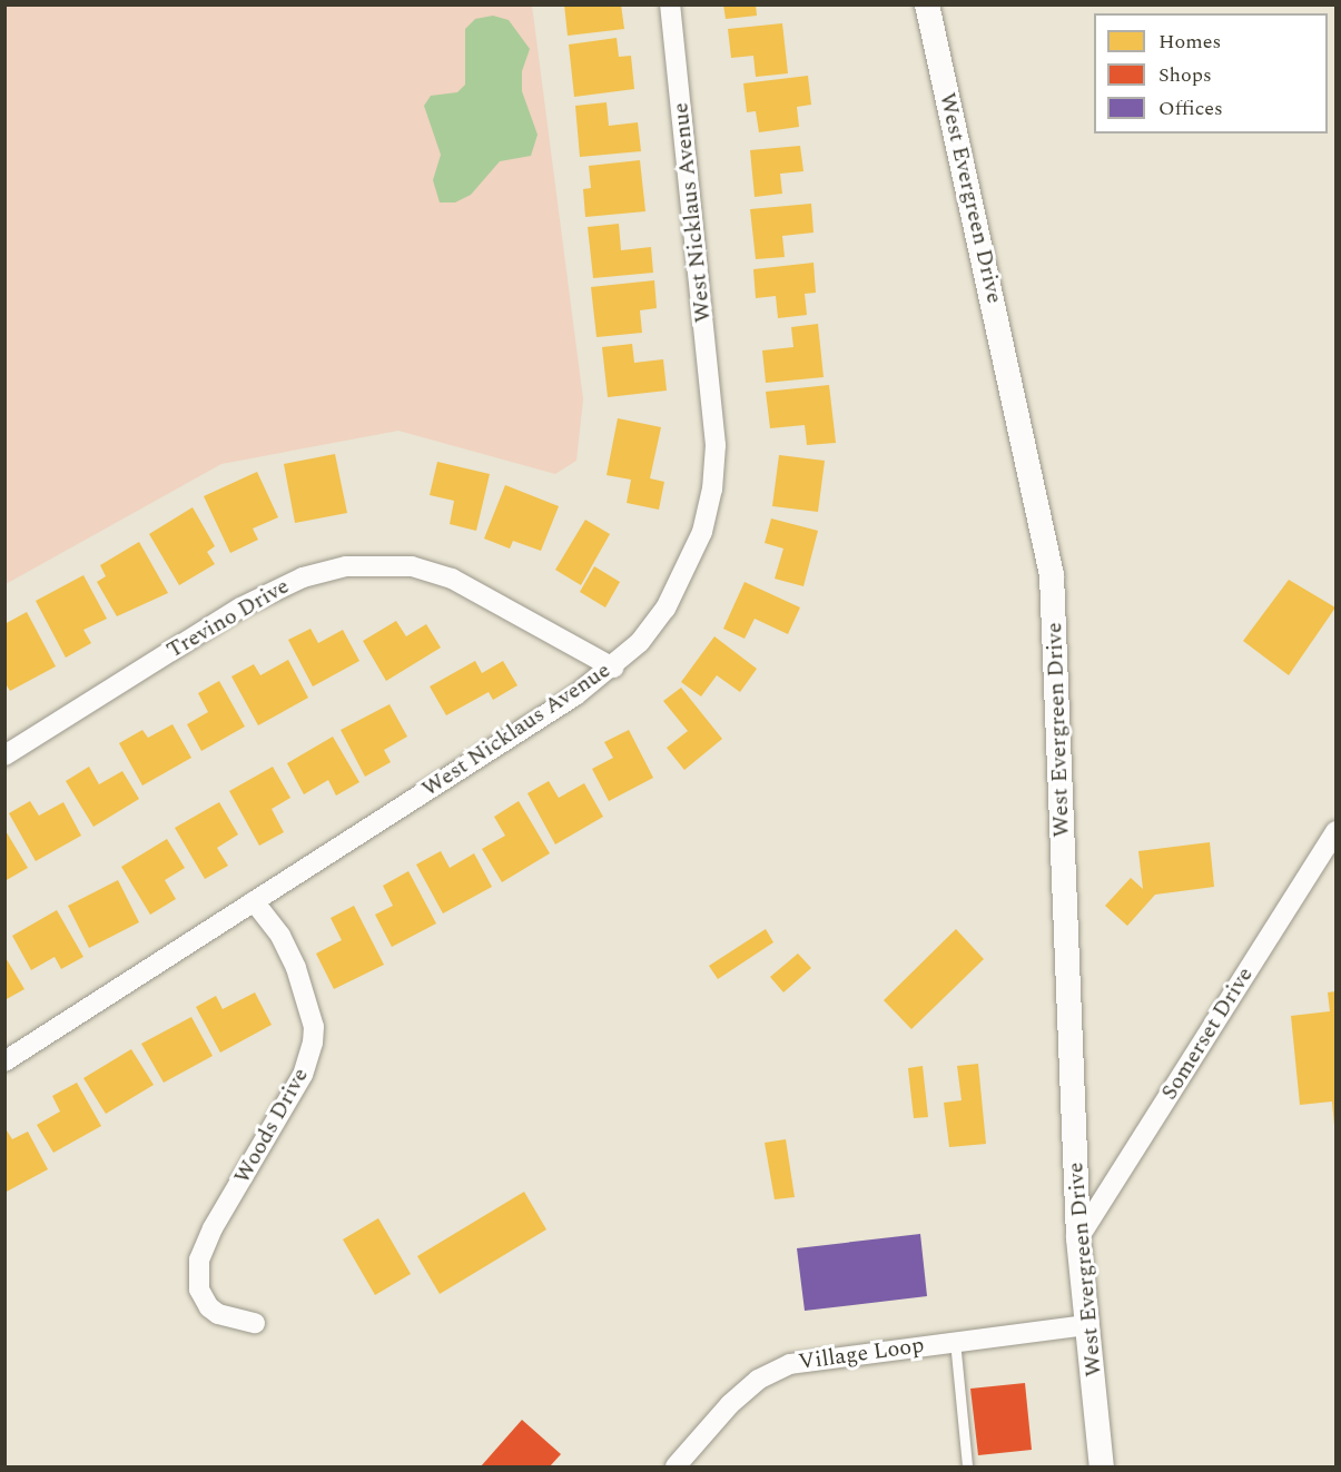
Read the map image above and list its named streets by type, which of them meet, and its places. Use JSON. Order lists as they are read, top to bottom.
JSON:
{
  "streets": {
    "street": [
      "West Evergreen Drive",
      "West Nicklaus Avenue",
      "Trevino Drive",
      "Somerset Drive",
      "Woods Drive",
      "Village Loop"
    ]
  },
  "crossings": [
    ["West Evergreen Drive", "Somerset Drive"],
    ["West Evergreen Drive", "Village Loop"],
    ["West Nicklaus Avenue", "Trevino Drive"],
    ["West Nicklaus Avenue", "Woods Drive"]
  ],
  "legend": ["Homes", "Shops", "Offices"]
}
